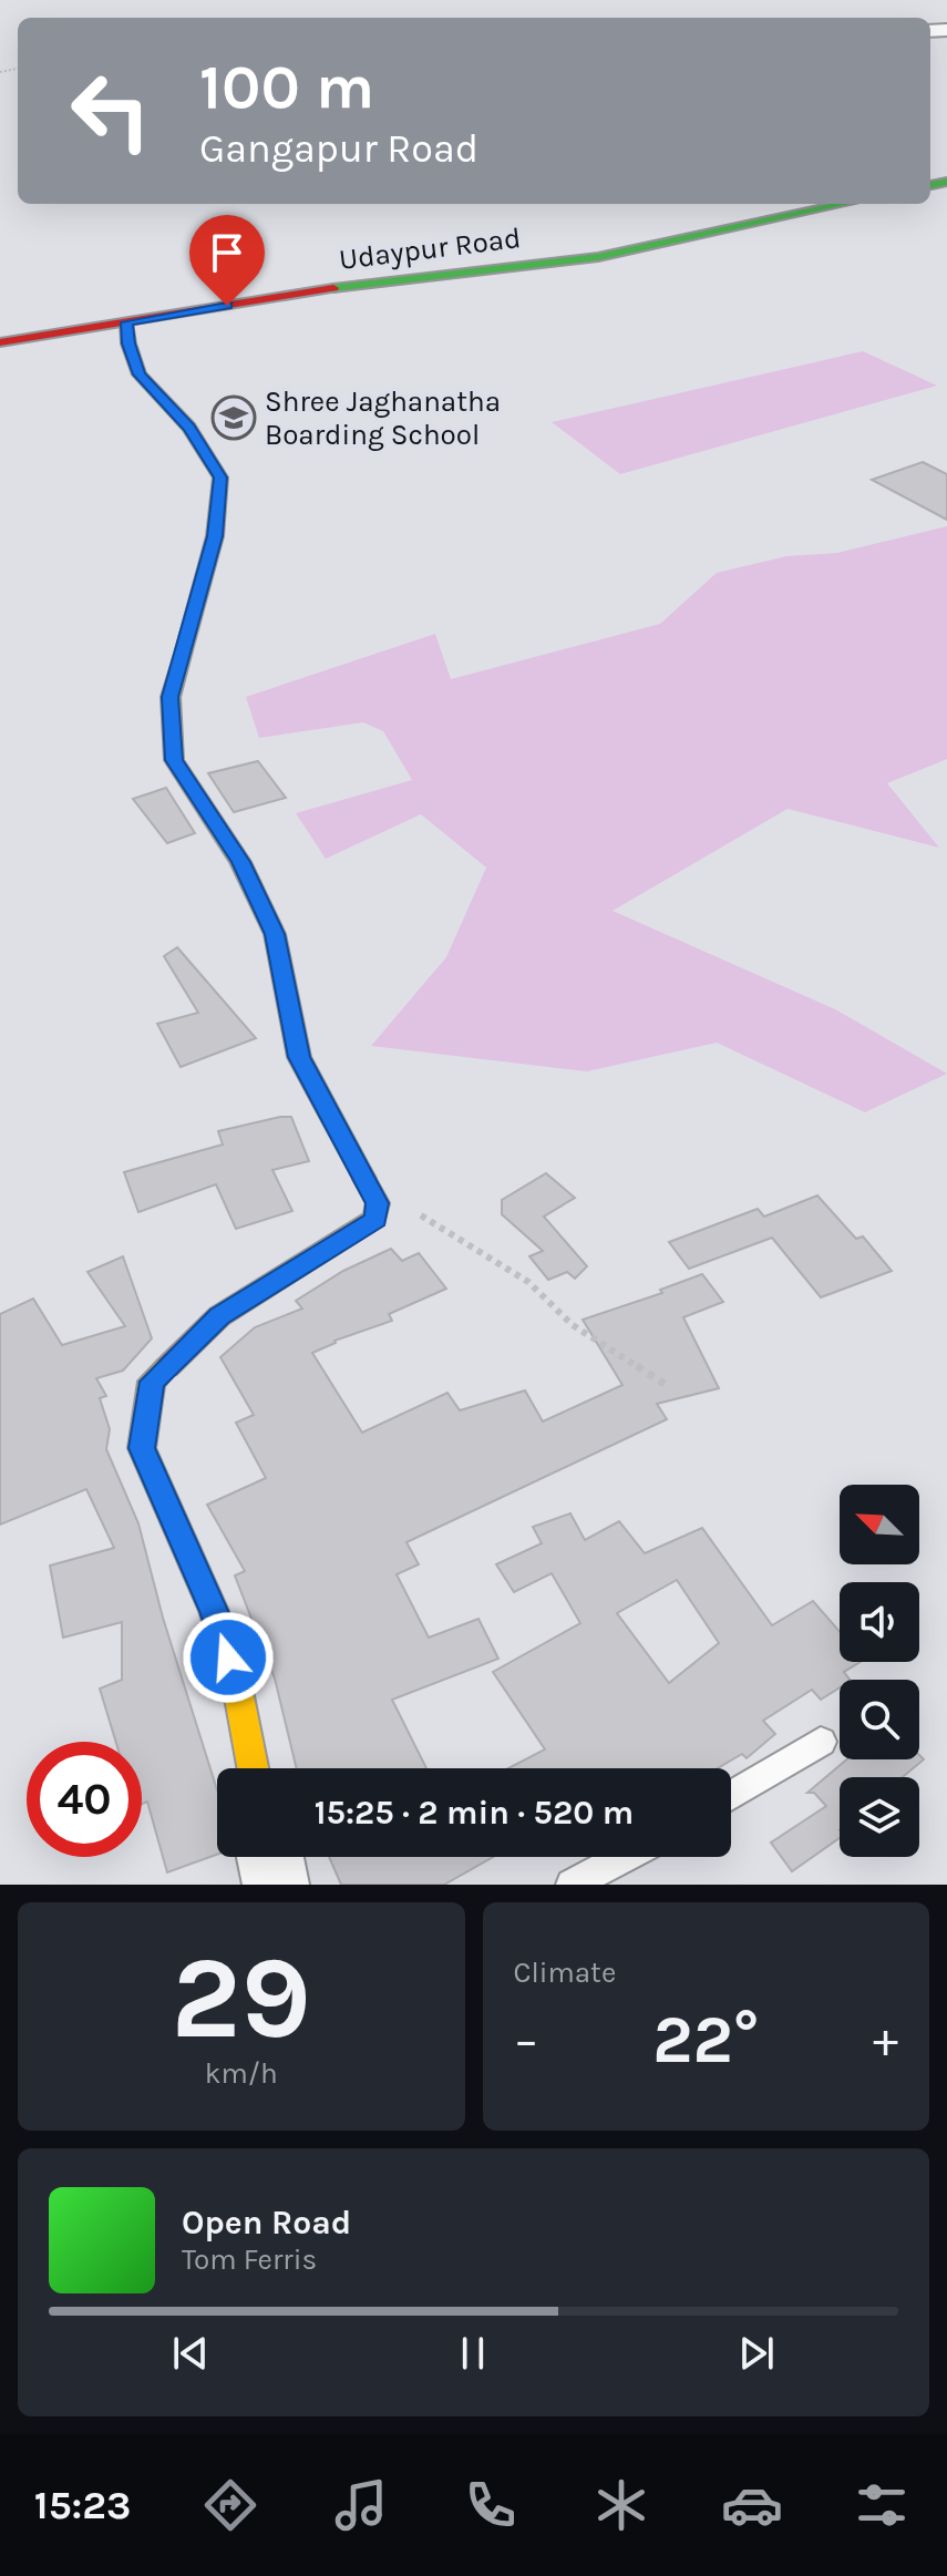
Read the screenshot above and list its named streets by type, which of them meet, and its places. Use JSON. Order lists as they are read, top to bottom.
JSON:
{
  "streets": {
    "street": ["Udaypur Road"]
  },
  "places": {
    "school or university": ["Shree Jaghanatha Boarding School"]
  },
  "north": "top left",
  "page": {
    "turn": ["100 m", "Gangapur Road"],
    "limit": "40",
    "trip": "15:25 · 2 min · 520 m",
    "tile": [
      ["29", "km/h"],
      "Climate"
    ],
    "heat": ["−", "22°", "+"],
    "song": ["Open Road", "Tom Ferris"],
    "tabs": "15:23"
  }
}
